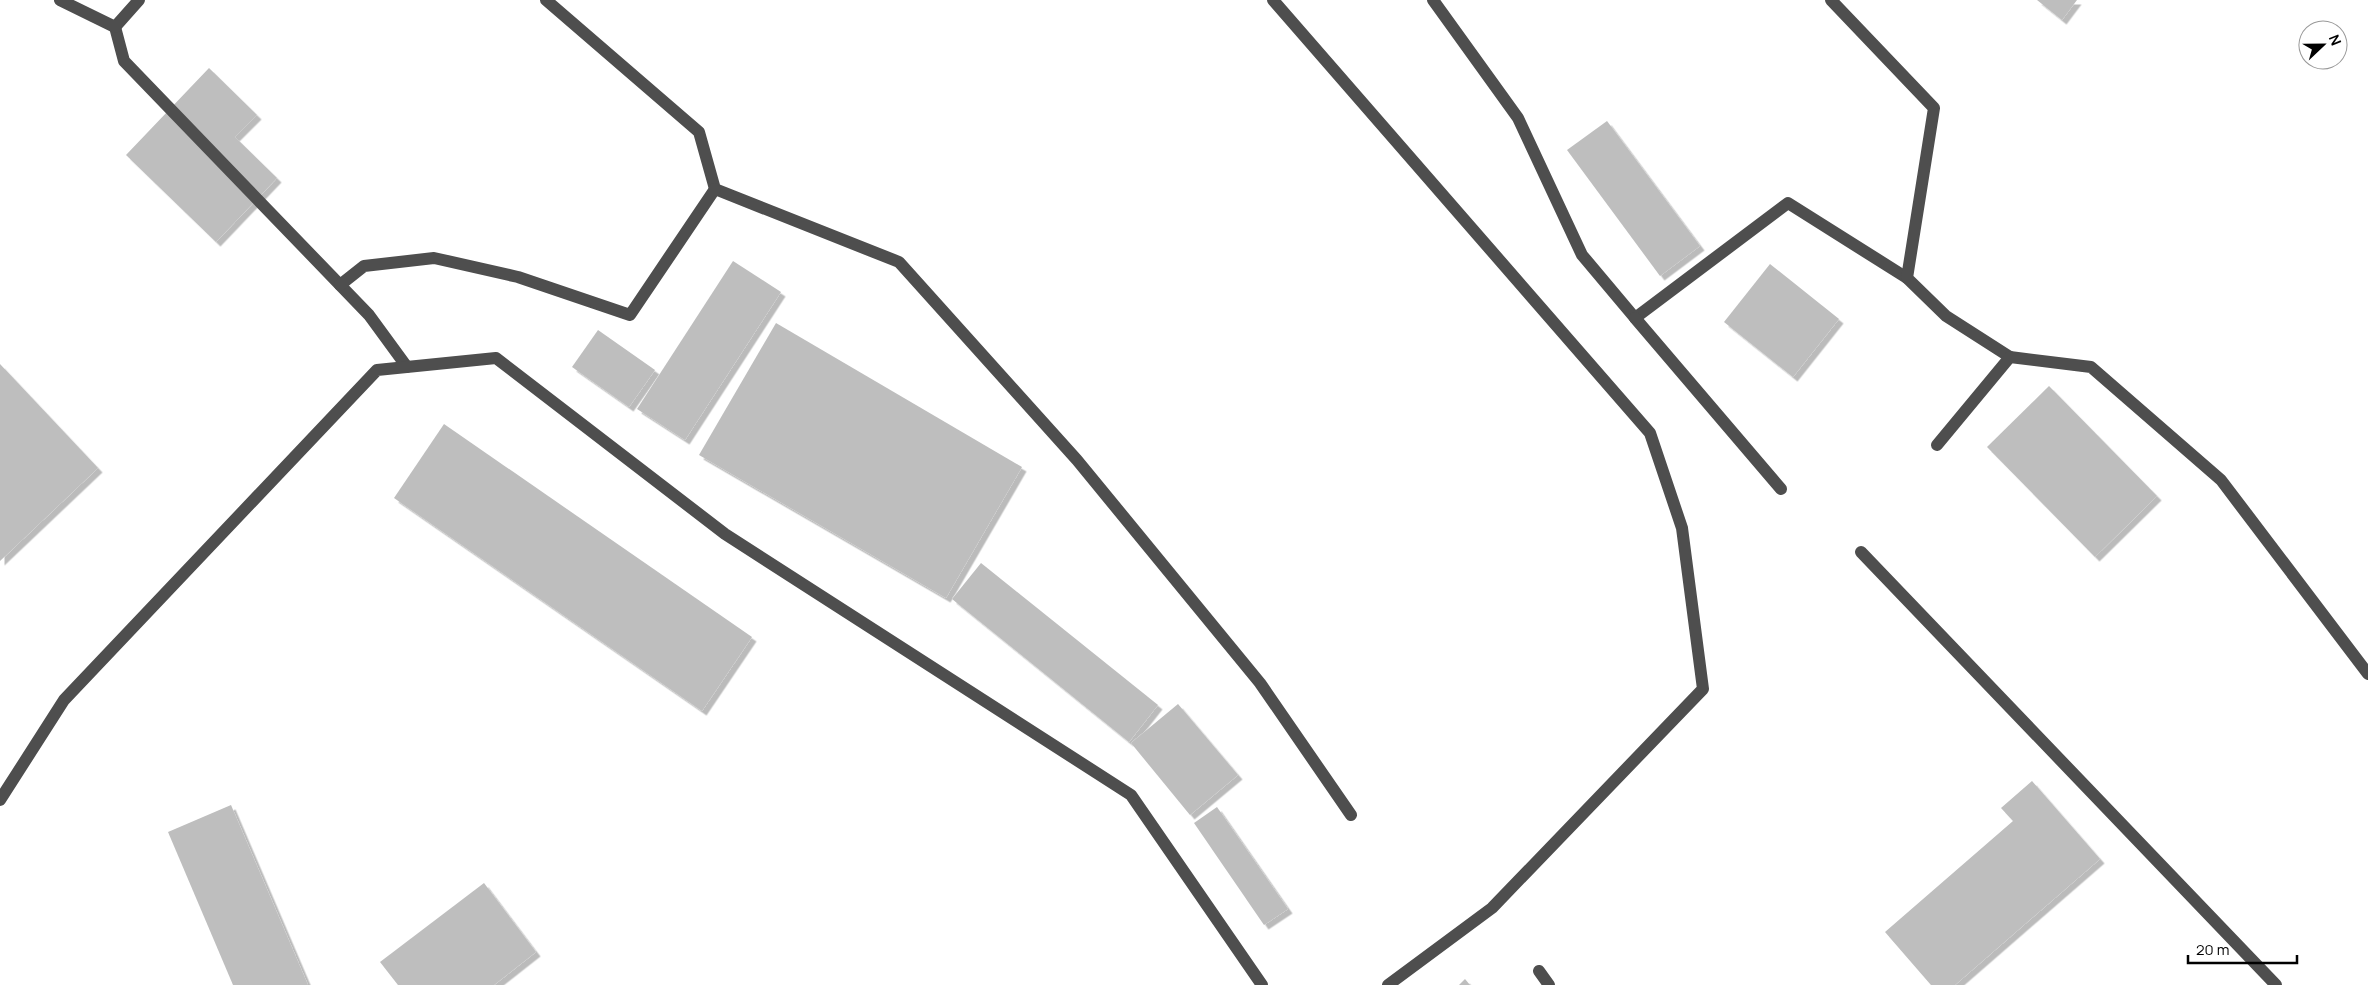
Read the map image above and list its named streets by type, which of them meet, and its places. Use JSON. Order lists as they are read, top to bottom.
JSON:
{
  "scale_bar": "20 m",
  "north": "right"
}
